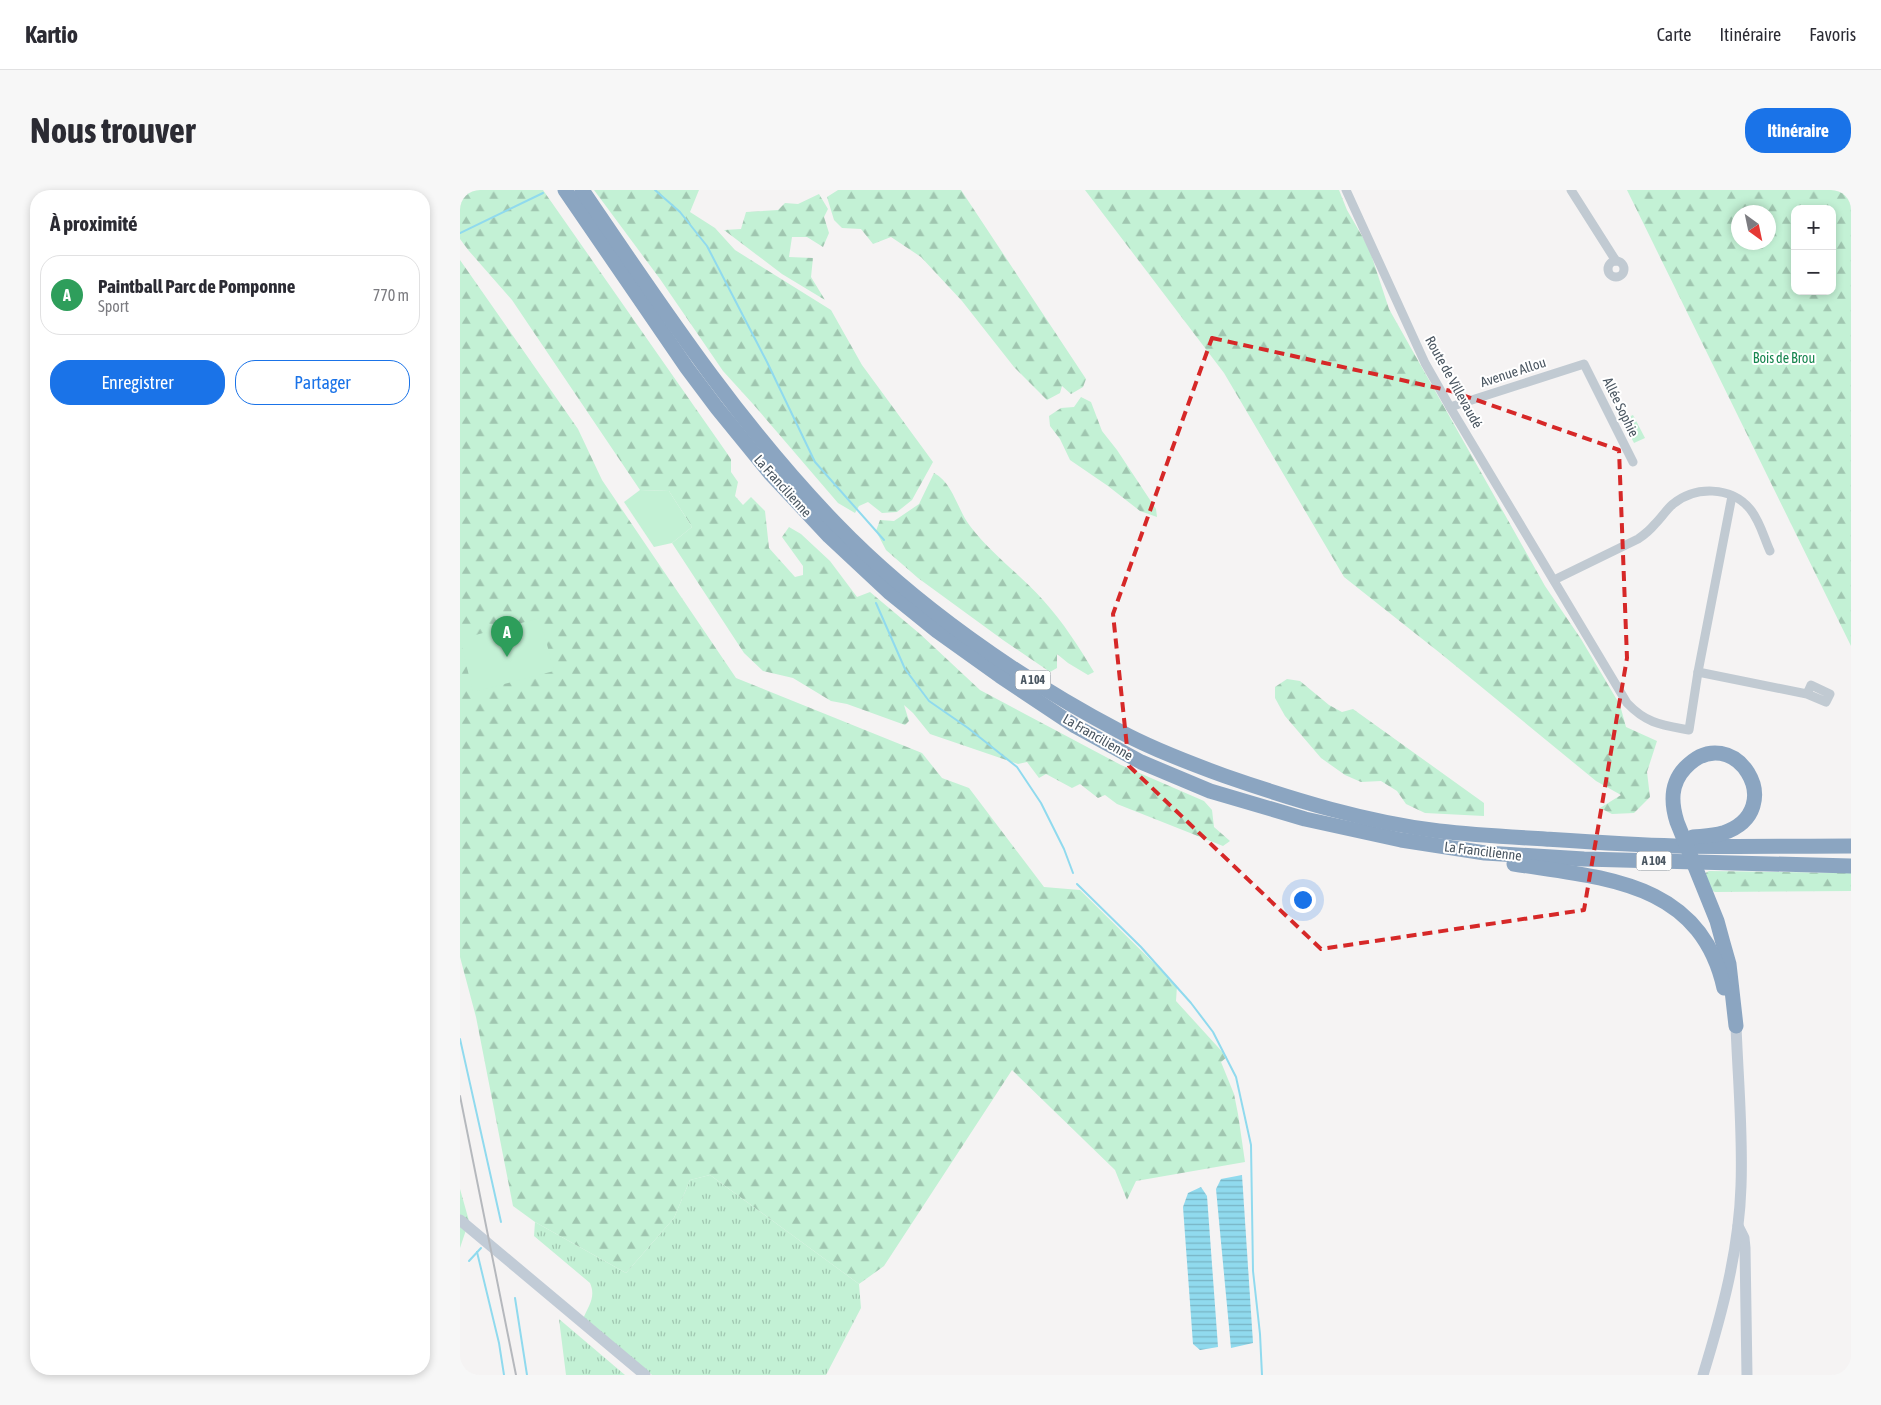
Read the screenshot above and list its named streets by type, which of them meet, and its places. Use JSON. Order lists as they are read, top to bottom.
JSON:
{
  "streets": {
    "highway": ["La Francilienne", "A 104"],
    "street": ["Avenue Allou", "Route de Villevaudé", "Allée Sophie"]
  },
  "crossings": [
    ["Avenue Allou", "Route de Villevaudé"],
    ["Avenue Allou", "Allée Sophie"]
  ],
  "parks": ["Bois de Brou"],
  "north": "bottom right",
  "page": {
    "header": "Kartio",
    "nav": ["Carte", "Itinéraire", "Favoris"],
    "buttons": [
      "Itinéraire",
      ["Enregistrer", "Partager"]
    ],
    "title": "Nous trouver",
    "heading": "À proximité",
    "map_buttons": ["+", "−"],
    "list": [
      {
        "mark": "A",
        "name": "Paintball Parc de Pomponne",
        "note": "Sport",
        "value": "770 m"
      }
    ],
    "pins": "A"
  }
}
